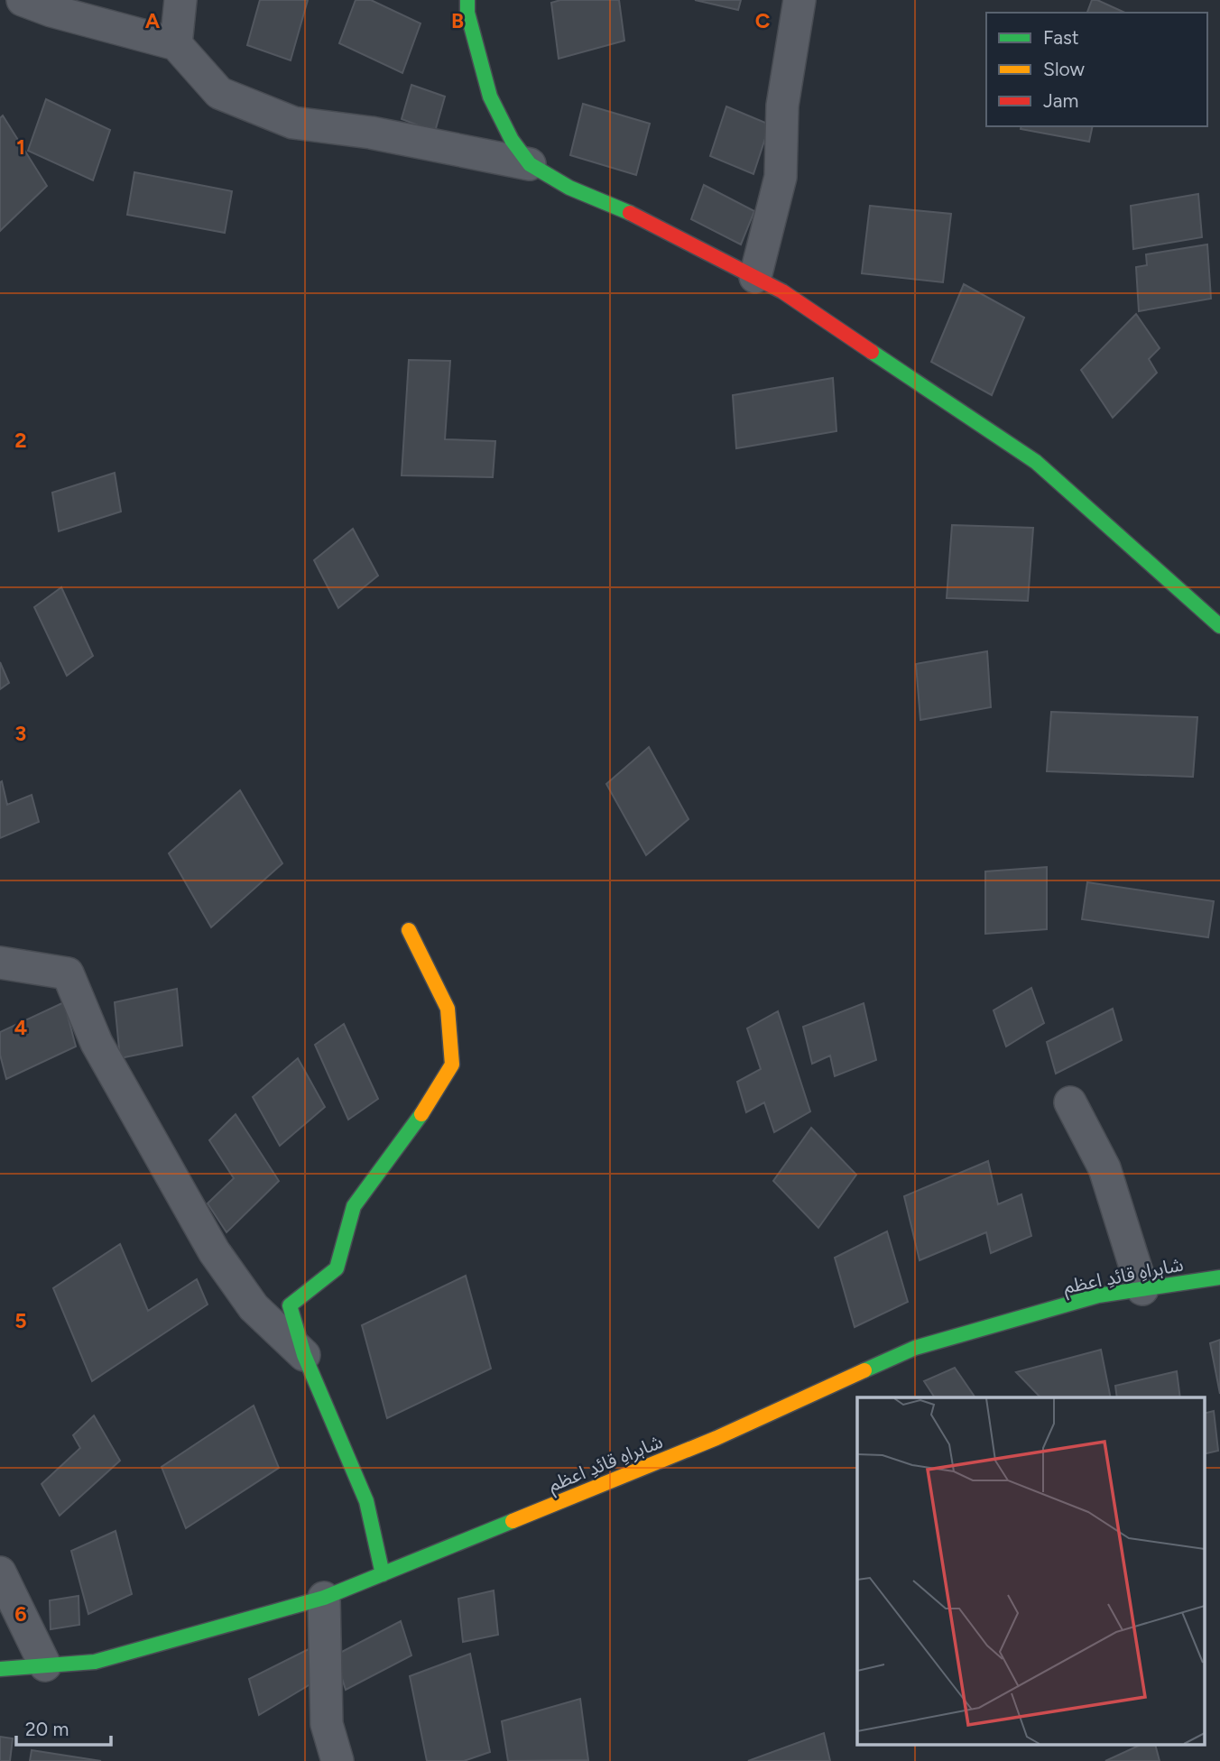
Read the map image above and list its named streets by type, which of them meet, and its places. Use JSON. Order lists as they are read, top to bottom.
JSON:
{
  "streets": {
    "main road": ["شاہراہِ قائدِ اعظم"]
  },
  "legend": ["Fast", "Slow", "Jam"],
  "scale_bar": "20 m",
  "grid": {
    "columns": ["A", "B", "C"],
    "rows": [
      "1",
      "2",
      "3",
      "4",
      "5",
      "6"
    ]
  }
}
